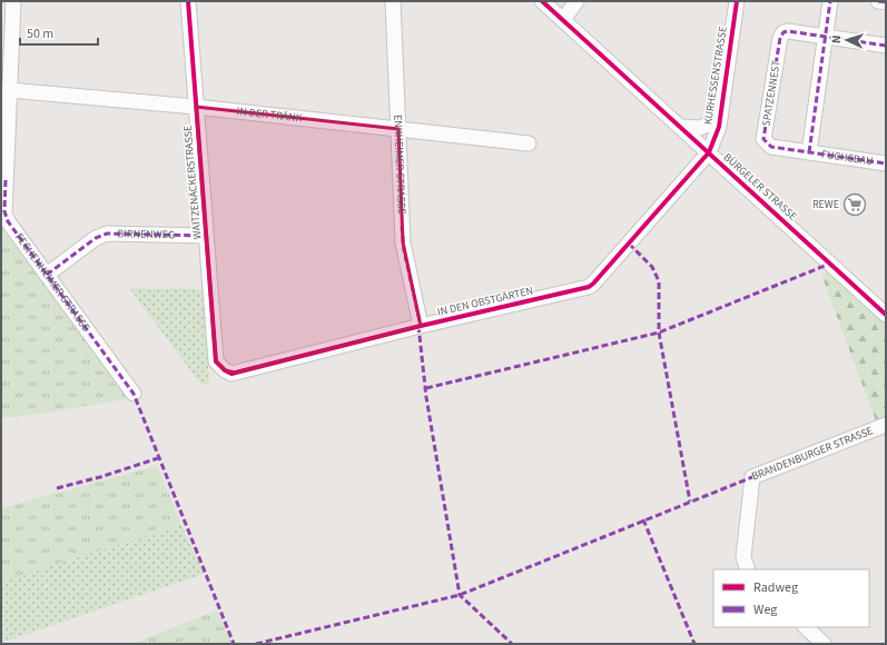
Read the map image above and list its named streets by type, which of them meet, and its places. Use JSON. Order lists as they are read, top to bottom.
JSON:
{
  "streets": {
    "street": [
      "KURHESSENSTRASSE",
      "SPATZENNEST",
      "IN DER TRÄNK",
      "FUCHSBAU",
      "ENKHEIMER STRASSE",
      "WAITZENÄCKERSTRASSE",
      "BÜRGELER STRASSE",
      "BIRNENWEG",
      "FECHENHEIMER STRASSE",
      "IN DEN OBSTGÄRTEN",
      "BRANDENBURGER STRASSE"
    ]
  },
  "crossings": [
    ["KURHESSENSTRASSE", "BÜRGELER STRASSE"],
    ["KURHESSENSTRASSE", "IN DEN OBSTGÄRTEN"],
    ["SPATZENNEST", "FUCHSBAU"],
    ["IN DER TRÄNK", "ENKHEIMER STRASSE"],
    ["IN DER TRÄNK", "WAITZENÄCKERSTRASSE"],
    ["IN DER TRÄNK", "FECHENHEIMER STRASSE"],
    ["ENKHEIMER STRASSE", "IN DEN OBSTGÄRTEN"],
    ["WAITZENÄCKERSTRASSE", "BIRNENWEG"],
    ["WAITZENÄCKERSTRASSE", "IN DEN OBSTGÄRTEN"],
    ["BÜRGELER STRASSE", "IN DEN OBSTGÄRTEN"],
    ["BIRNENWEG", "FECHENHEIMER STRASSE"]
  ],
  "places": {
    "supermarket": ["REWE"]
  },
  "legend": ["Radweg", "Weg"],
  "scale_bar": "50 m",
  "north": "left"
}
